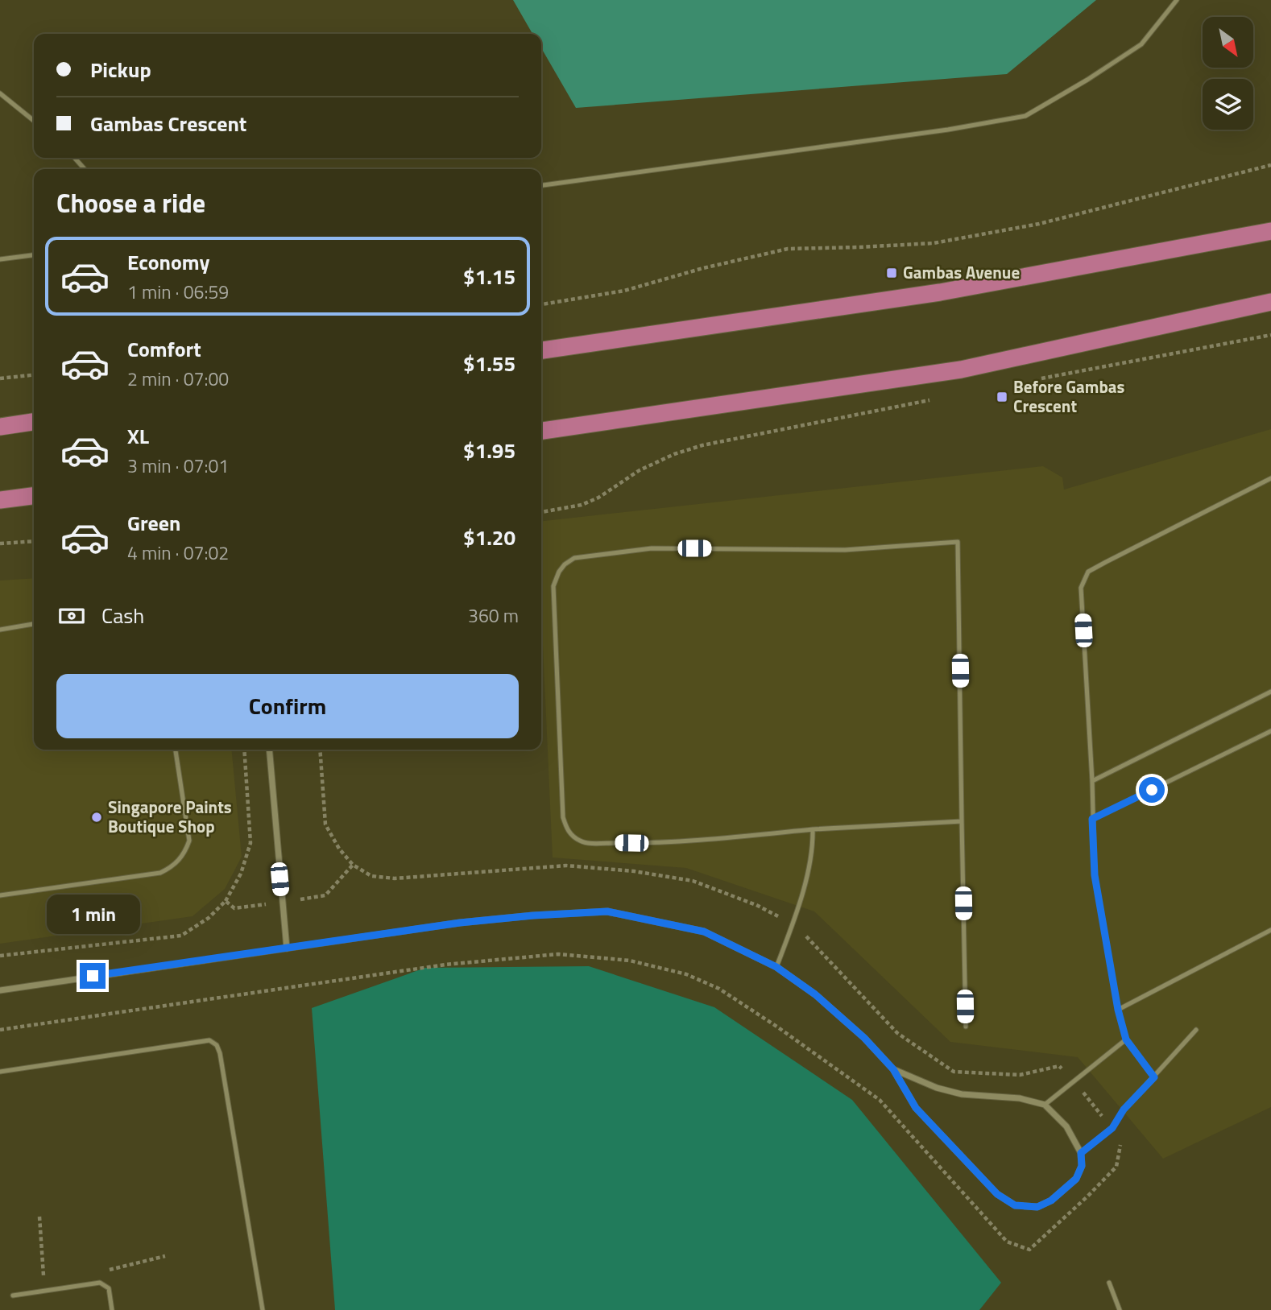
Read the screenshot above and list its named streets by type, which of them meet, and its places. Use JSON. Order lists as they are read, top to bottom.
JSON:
{
  "places": {
    "transit": ["Gambas Avenue", "Before Gambas Crescent"],
    "other": ["Singapore Paints Boutique Shop"]
  },
  "north": "bottom right",
  "page": {
    "banner": ["Pickup", "Gambas Crescent"],
    "heading": "Choose a ride",
    "list": [
      {
        "name": "Economy",
        "note": "1 min · 06:59",
        "value": "$1.15"
      },
      {
        "name": "Comfort",
        "note": "2 min · 07:00",
        "value": "$1.55"
      },
      {
        "name": "XL",
        "note": "3 min · 07:01",
        "value": "$1.95"
      },
      {
        "name": "Green",
        "note": "4 min · 07:02",
        "value": "$1.20"
      }
    ],
    "pay": ["Cash", "360 m"],
    "buttons": "Confirm",
    "bubble": "1 min"
  }
}
